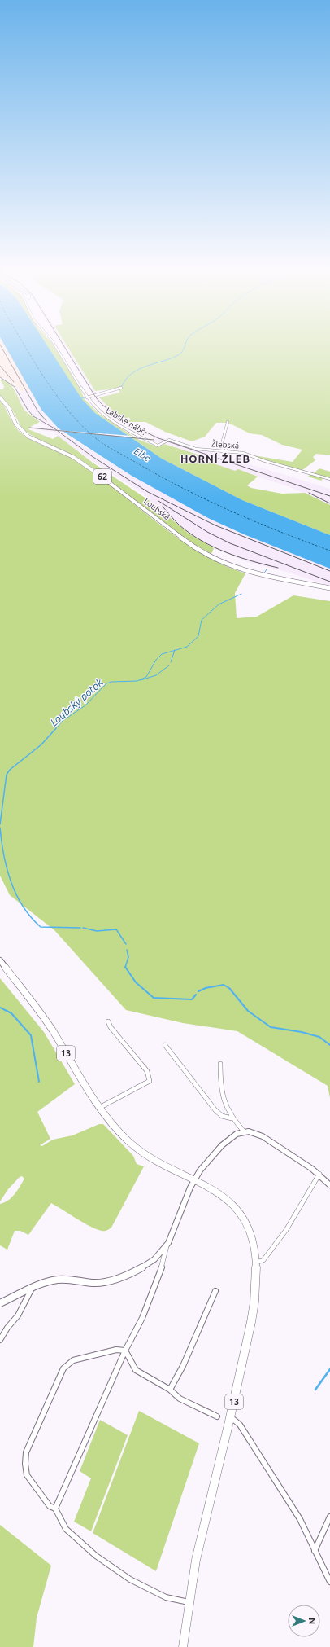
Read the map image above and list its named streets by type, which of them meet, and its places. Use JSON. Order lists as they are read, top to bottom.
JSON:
{
  "streets": {
    "main road": ["62", "Loubská", "13"],
    "street": ["Labské nábř.", "Žlebská"]
  },
  "crossings": [
    ["Labské nábř.", "Žlebská"]
  ],
  "districts": ["HORNÍ ŽLEB"],
  "water": ["Elbe", "Loubský potok"],
  "north": "right"
}
